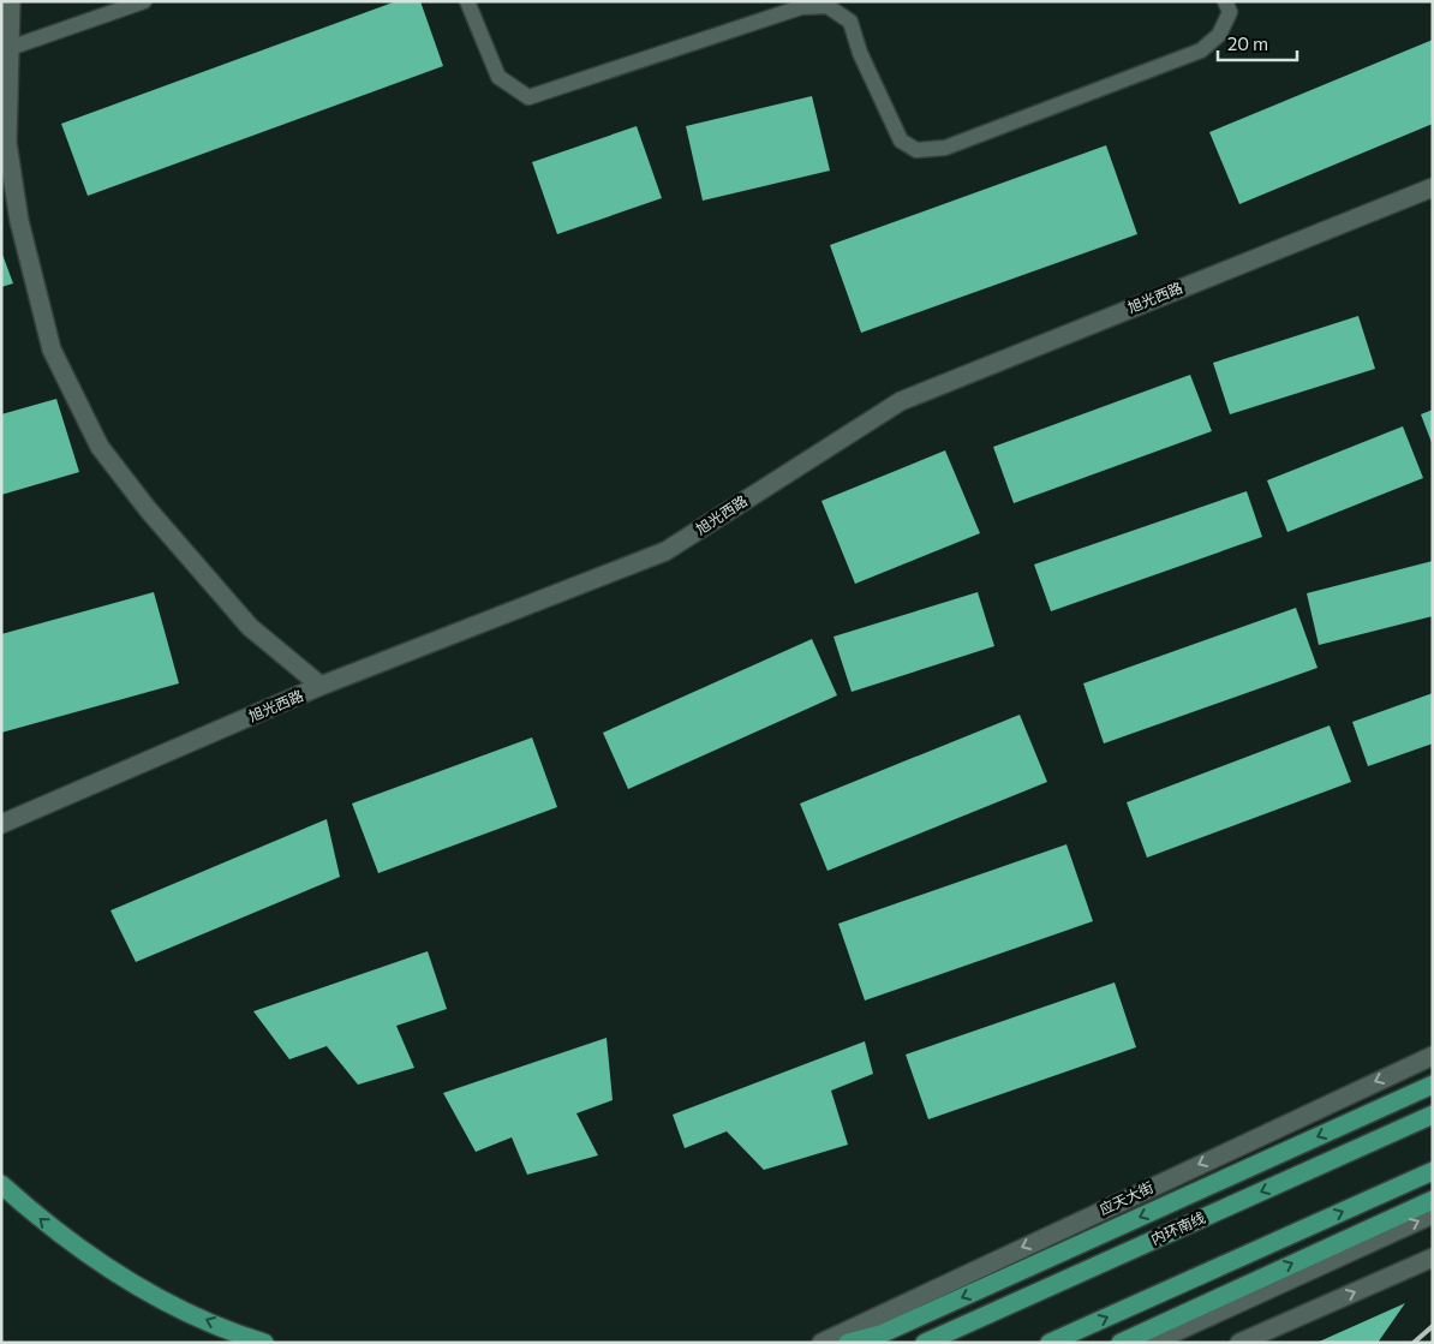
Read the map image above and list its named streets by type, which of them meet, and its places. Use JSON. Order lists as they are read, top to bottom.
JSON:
{
  "streets": {
    "highway": ["内环南线"],
    "street": ["旭光西路", "应天大街"]
  },
  "scale_bar": "20 m"
}
